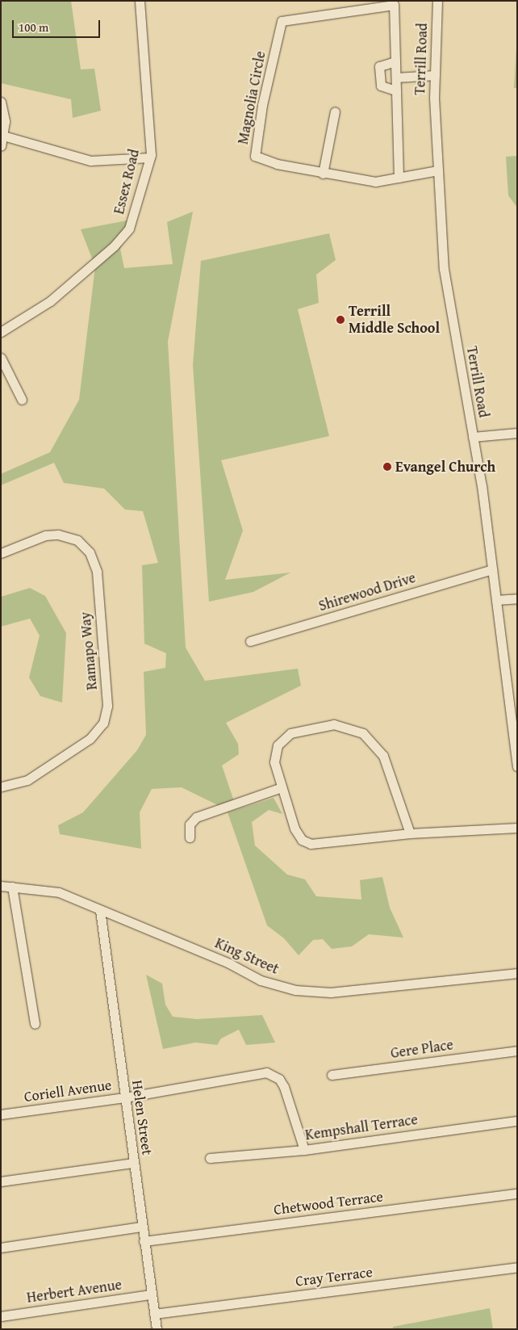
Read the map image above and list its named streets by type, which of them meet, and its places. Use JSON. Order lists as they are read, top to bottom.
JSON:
{
  "streets": {
    "street": [
      "Terrill Road",
      "Magnolia Circle",
      "Essex Road",
      "Shirewood Drive",
      "Ramapo Way",
      "King Street",
      "Gere Place",
      "Coriell Avenue",
      "Helen Street",
      "Kempshall Terrace",
      "Chetwood Terrace",
      "Cray Terrace",
      "Herbert Avenue"
    ]
  },
  "crossings": [
    ["Terrill Road", "Magnolia Circle"],
    ["Terrill Road", "Shirewood Drive"],
    ["King Street", "Helen Street"],
    ["Coriell Avenue", "Helen Street"],
    ["Coriell Avenue", "Kempshall Terrace"],
    ["Helen Street", "Chetwood Terrace"],
    ["Helen Street", "Cray Terrace"],
    ["Helen Street", "Herbert Avenue"]
  ],
  "places": ["Terrill Middle School", "Evangel Church"],
  "scale_bar": "100 m"
}
